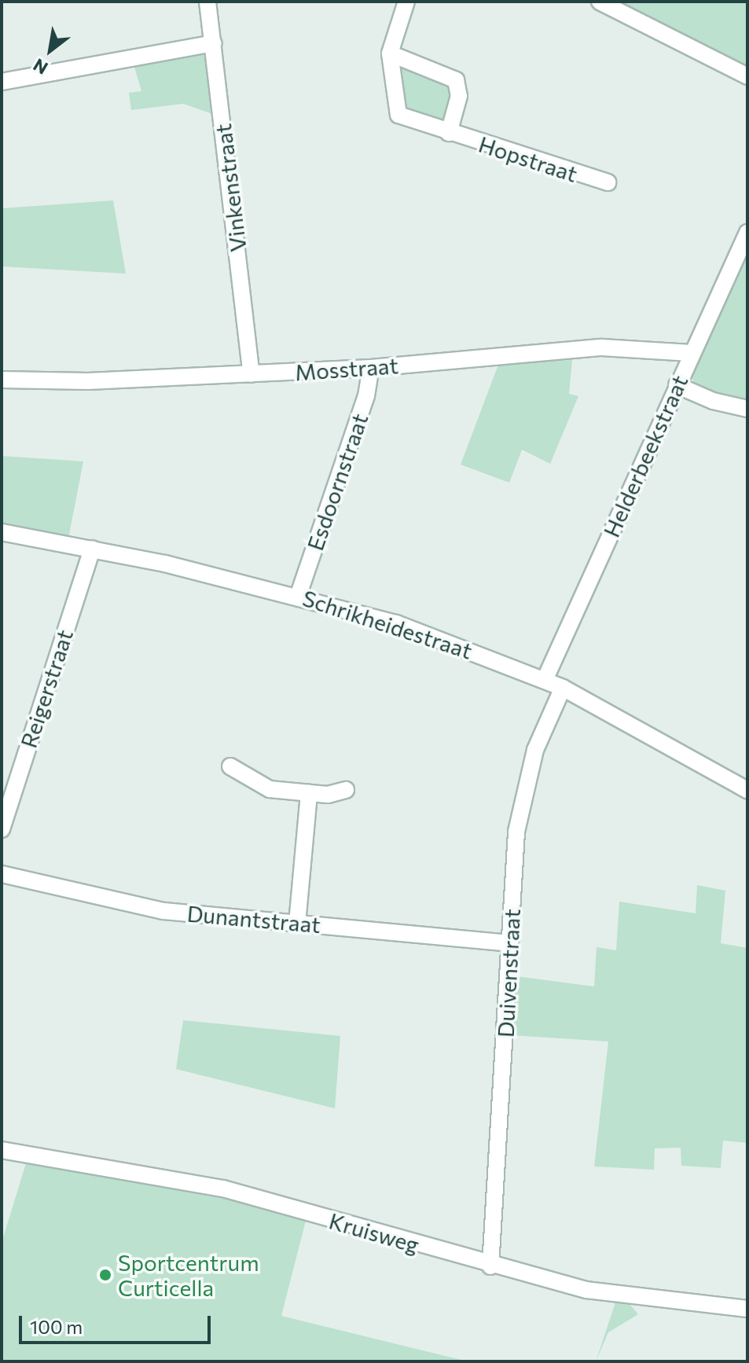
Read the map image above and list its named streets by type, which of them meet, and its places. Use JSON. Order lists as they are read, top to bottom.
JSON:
{
  "streets": {
    "street": [
      "Hopstraat",
      "Vinkenstraat",
      "Mosstraat",
      "Helderbeekstraat",
      "Esdoornstraat",
      "Schrikheidestraat",
      "Reigerstraat",
      "Dunantstraat",
      "Duivenstraat",
      "Kruisweg"
    ]
  },
  "crossings": [
    ["Vinkenstraat", "Mosstraat"],
    ["Mosstraat", "Helderbeekstraat"],
    ["Mosstraat", "Esdoornstraat"],
    ["Helderbeekstraat", "Schrikheidestraat"],
    ["Esdoornstraat", "Schrikheidestraat"],
    ["Schrikheidestraat", "Reigerstraat"],
    ["Schrikheidestraat", "Duivenstraat"],
    ["Dunantstraat", "Duivenstraat"],
    ["Duivenstraat", "Kruisweg"]
  ],
  "places": ["Sportcentrum Curticella"],
  "scale_bar": "100 m",
  "north": "bottom left"
}
